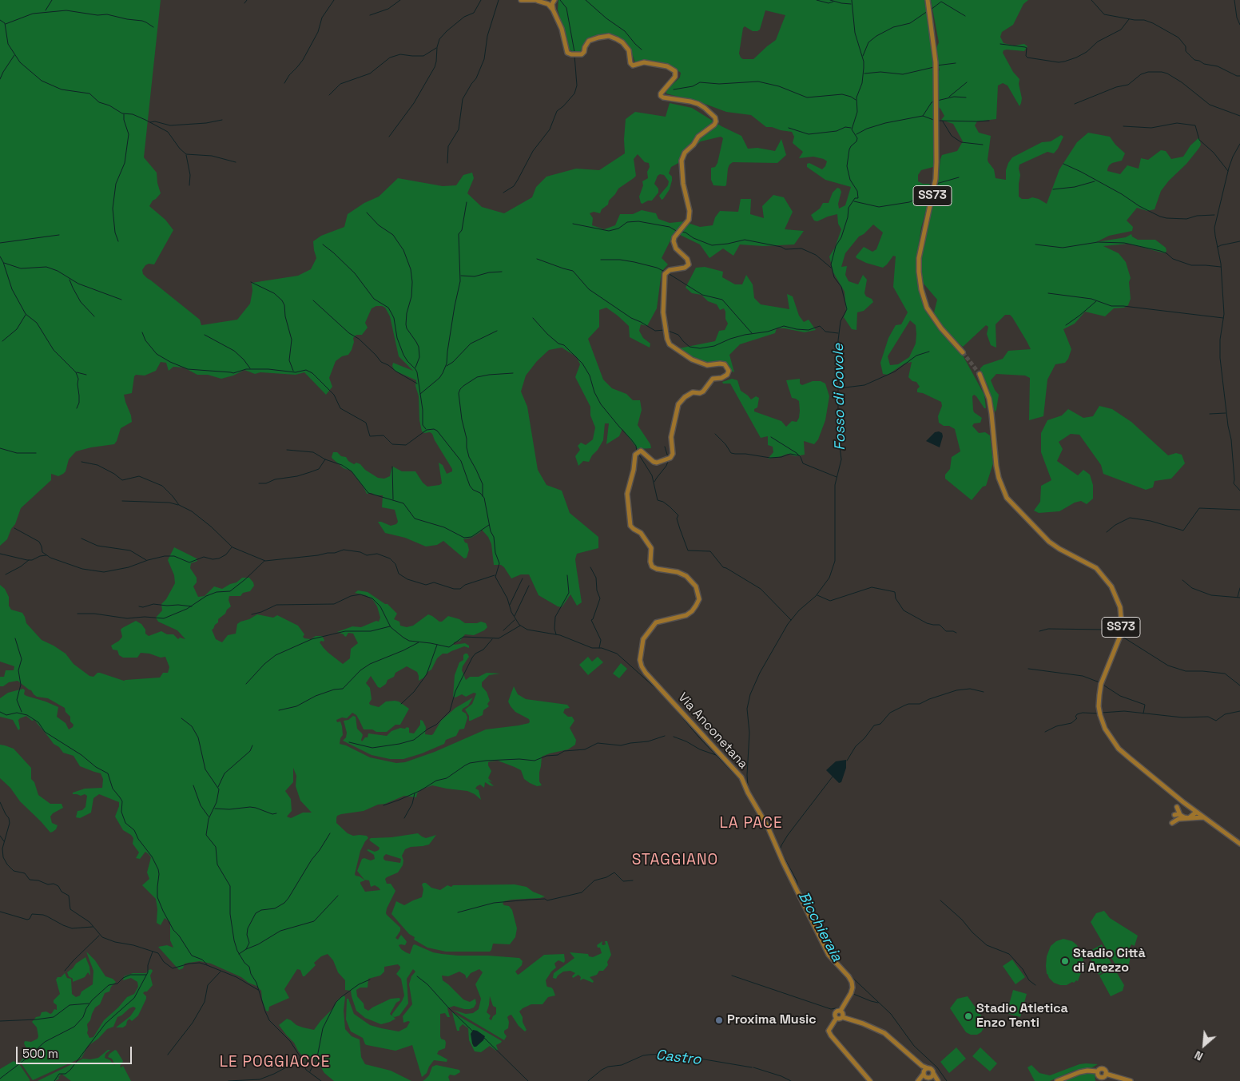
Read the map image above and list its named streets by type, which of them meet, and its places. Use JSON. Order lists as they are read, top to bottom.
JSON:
{
  "streets": {
    "main road": ["SS73", "Via Anconetana"]
  },
  "districts": ["LA PACE", "STAGGIANO", "LE POGGIACCE"],
  "water": ["Fosso di Covole", "Bicchieraia", "Castro"],
  "places": ["Stadio Città di Arezzo", "Stadio Atletica Enzo Tenti", "Proxima Music"],
  "scale_bar": "500 m",
  "north": "bottom left"
}
